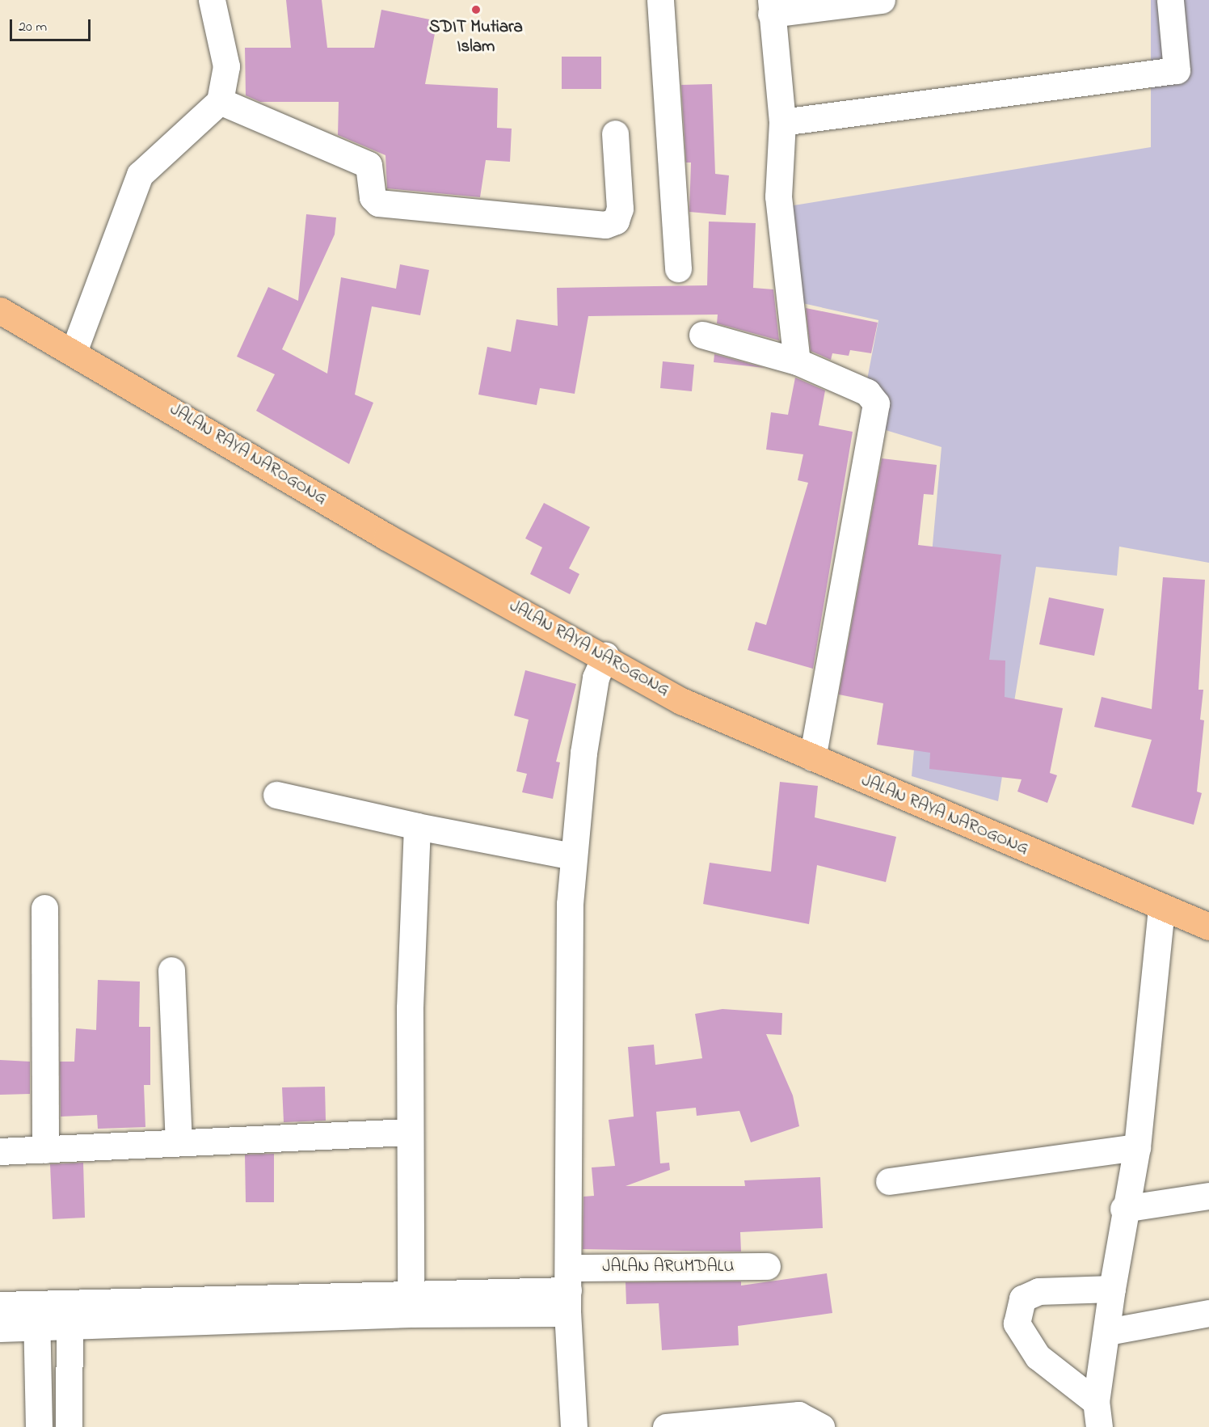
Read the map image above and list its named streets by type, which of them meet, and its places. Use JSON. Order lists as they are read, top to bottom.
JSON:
{
  "streets": {
    "main road": ["JALAN RAYA NAROGONG"],
    "street": ["JALAN ARUMDALU"]
  },
  "places": ["SDIT Mutiara Islam"],
  "scale_bar": "20 m"
}
